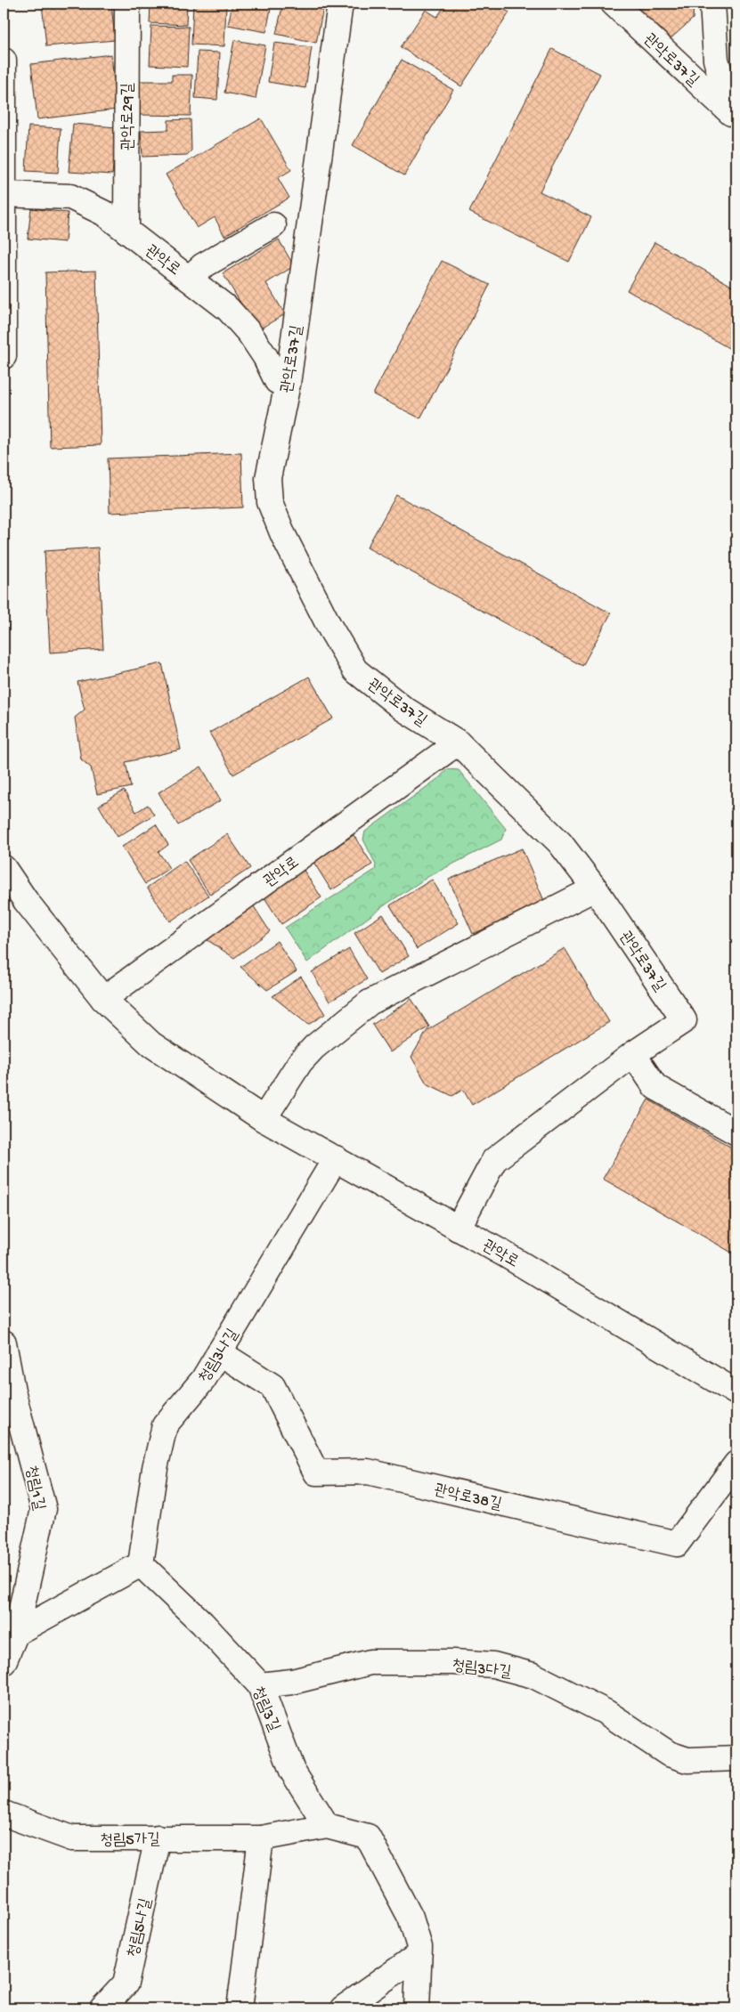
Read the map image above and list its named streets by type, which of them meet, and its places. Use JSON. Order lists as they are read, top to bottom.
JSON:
{
  "streets": {
    "street": [
      "관악로37길",
      "관악로29길",
      "관악로",
      "청림3나길",
      "청림1길",
      "관악로38길",
      "청림3다길",
      "청림3길",
      "청림5가길",
      "청림5나길"
    ]
  },
  "crossings": [
    ["관악로37길", "관악로"],
    ["관악로29길", "관악로"],
    ["관악로", "청림3나길"],
    ["청림3나길", "관악로38길"],
    ["청림3나길", "청림3길"],
    ["청림3다길", "청림3길"],
    ["청림3길", "청림5가길"],
    ["청림5가길", "청림5나길"]
  ]
}
